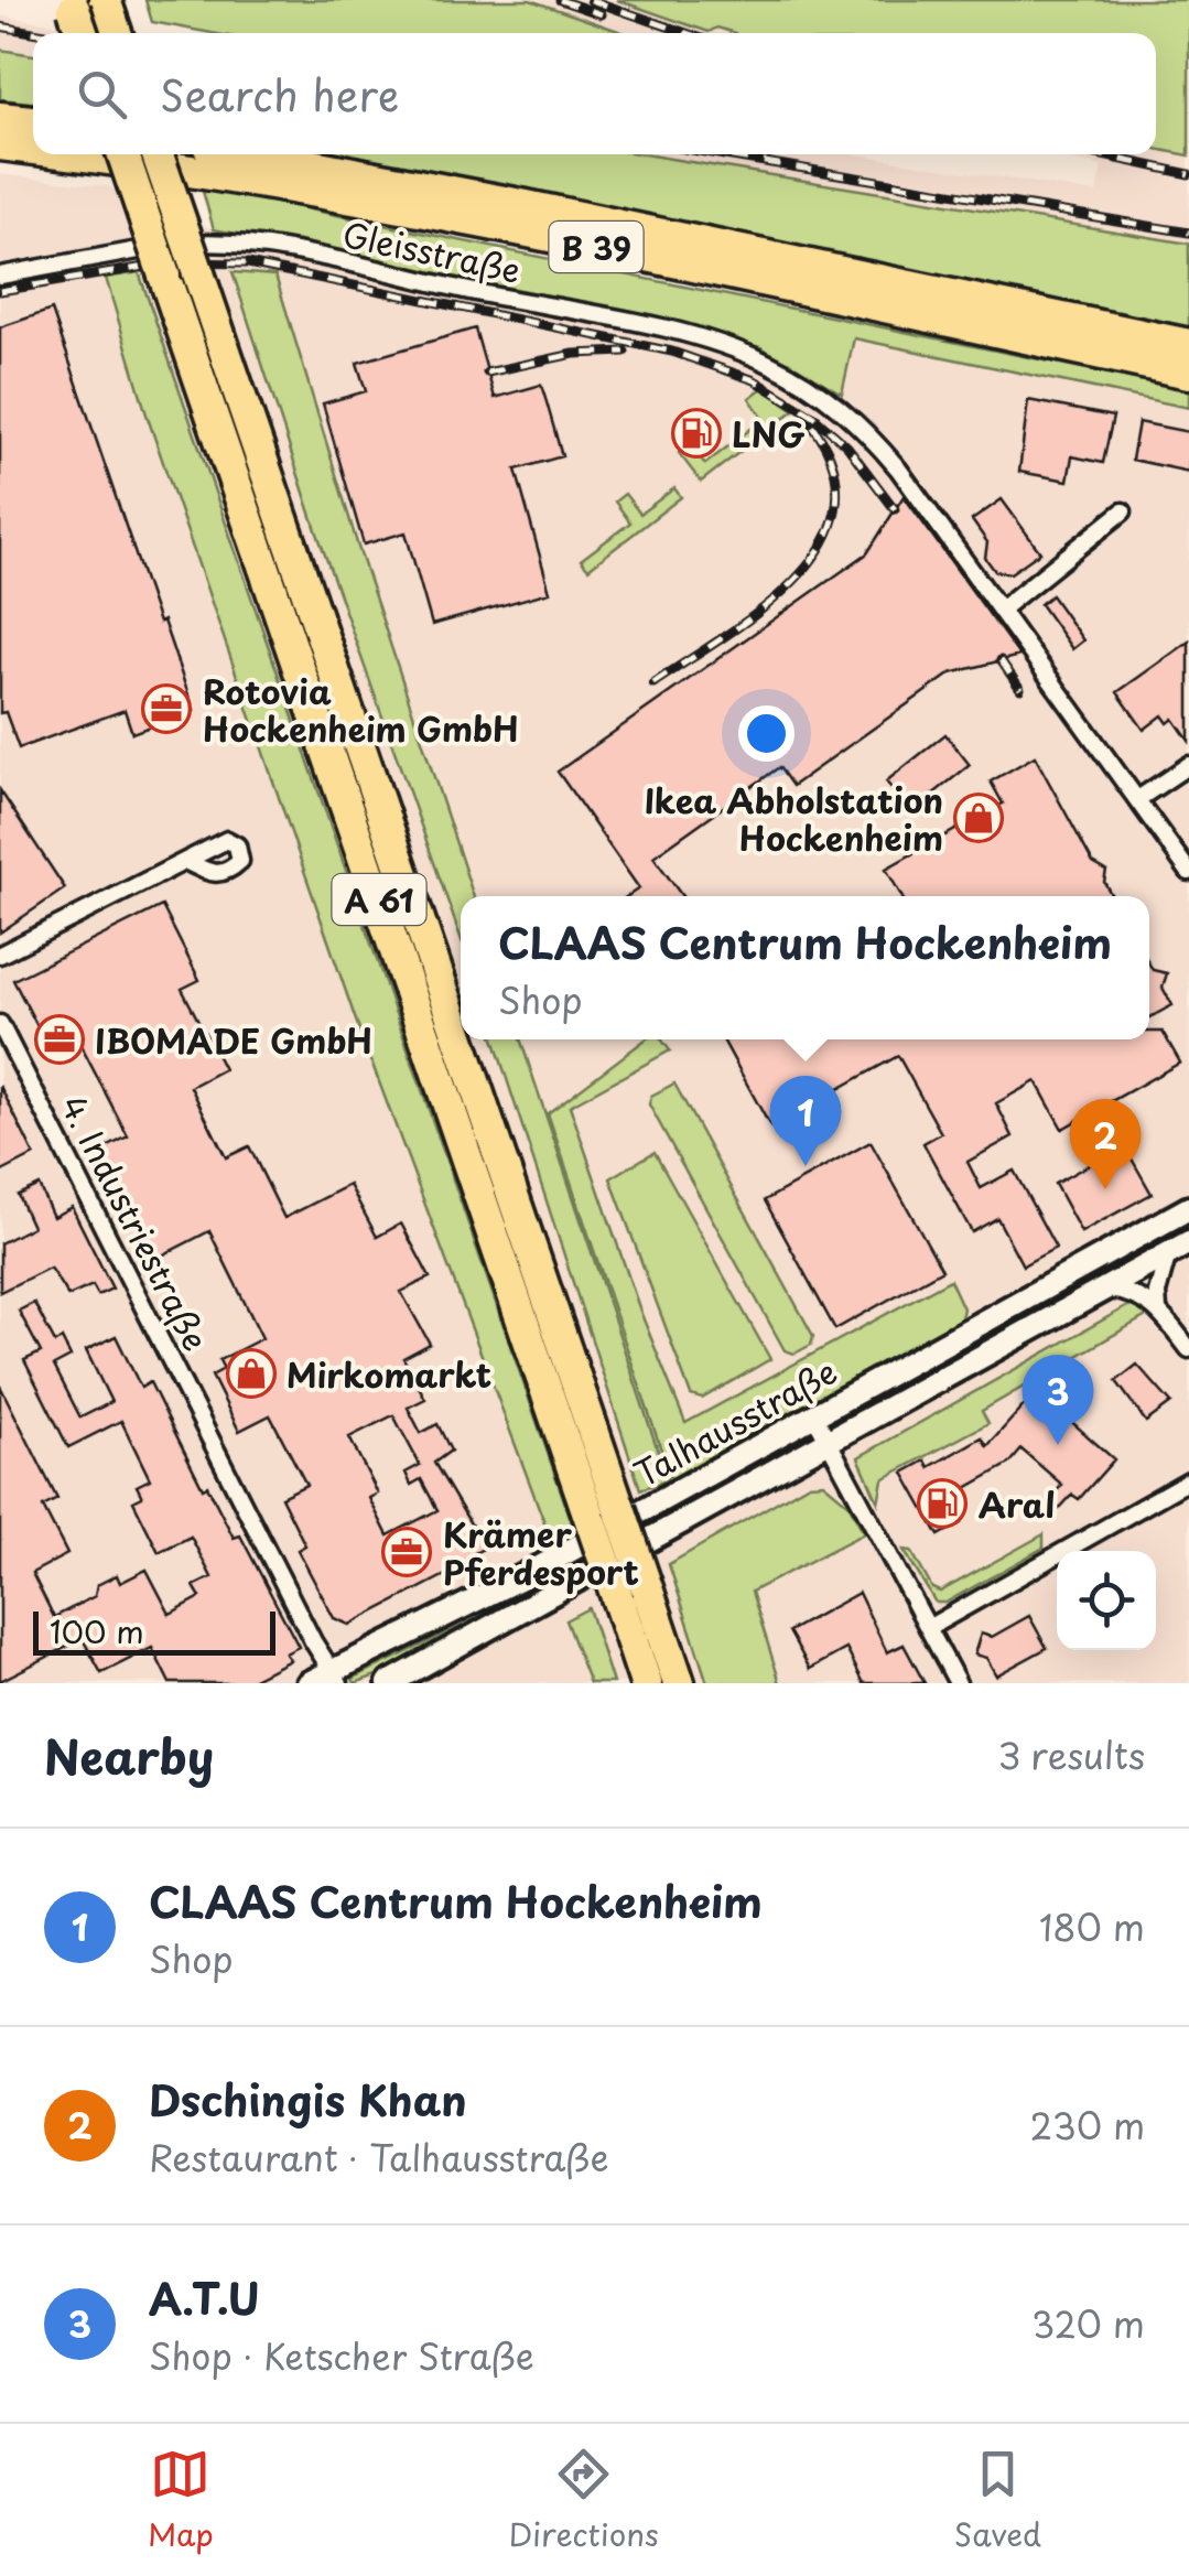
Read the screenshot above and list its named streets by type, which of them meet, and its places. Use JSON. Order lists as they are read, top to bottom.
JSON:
{
  "streets": {
    "highway": ["B 39", "A 61"],
    "main road": ["Talhausstraße"],
    "street": ["Gleisstraße", "4. Industriestraße"]
  },
  "crossings": [
    ["4. Industriestraße", "Talhausstraße"]
  ],
  "places": {
    "fuel station": ["LNG", "Aral"],
    "office": ["Rotovia Hockenheim GmbH", "IBOMADE GmbH", "Krämer Pferdesport"],
    "shop": ["Ikea Abholstation Hockenheim", "Mirkomarkt"]
  },
  "scale_bar": "100 m",
  "page": {
    "search": "Search here",
    "popup": ["CLAAS Centrum Hockenheim", "Shop"],
    "pins": ["1", "2", "3"],
    "scale": "100 m",
    "heading": ["Nearby", "3 results"],
    "list": [
      {
        "mark": "1",
        "name": "CLAAS Centrum Hockenheim",
        "note": "Shop",
        "value": "180 m"
      },
      {
        "mark": "2",
        "name": "Dschingis Khan",
        "note": "Restaurant · Talhausstraße",
        "value": "230 m"
      },
      {
        "mark": "3",
        "name": "A.T.U",
        "note": "Shop · Ketscher Straße",
        "value": "320 m"
      }
    ],
    "nav": ["Map", "Directions", "Saved"]
  }
}
